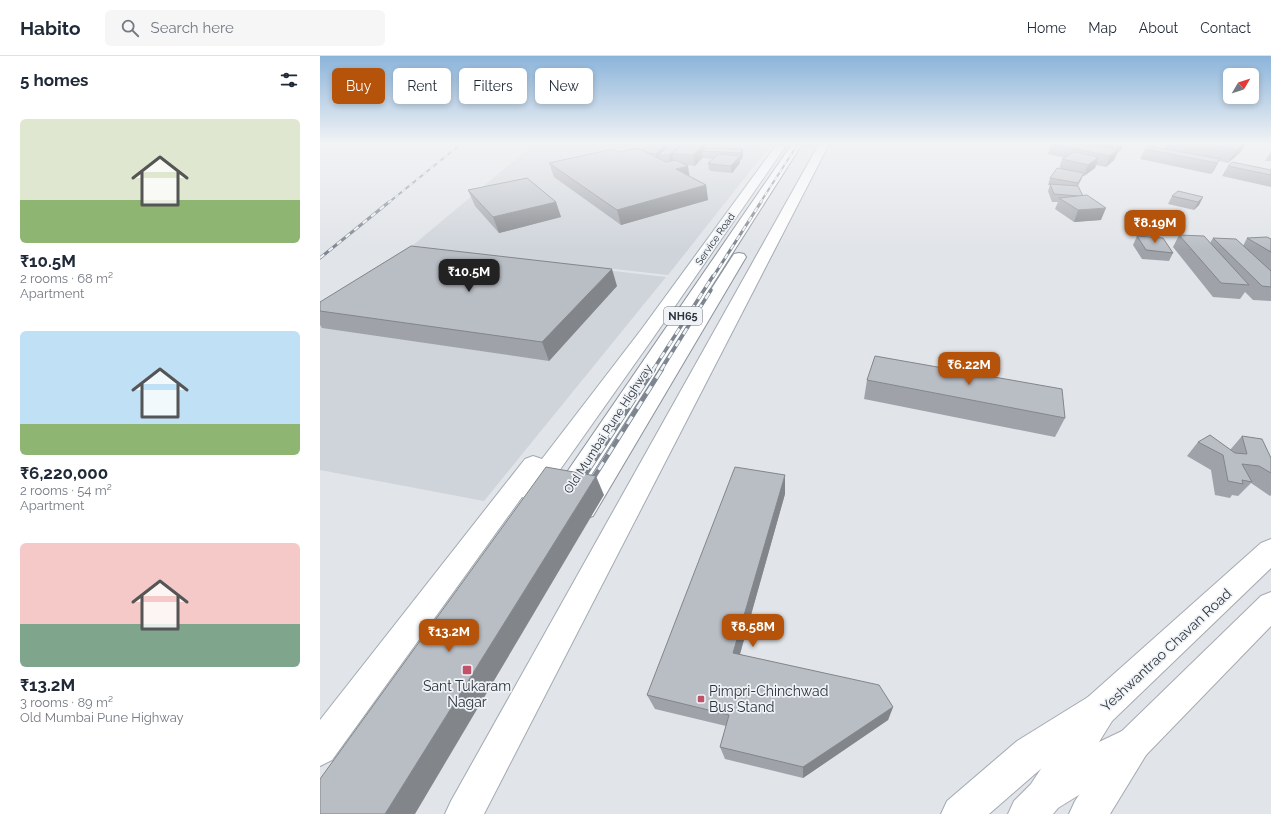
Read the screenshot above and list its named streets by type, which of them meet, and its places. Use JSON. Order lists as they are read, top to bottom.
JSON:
{
  "streets": {
    "main road": [
      "Service Road",
      "NH65",
      "Old Mumbai Pune Highway",
      "Yeshwantrao Chavan Road"
    ]
  },
  "places": {
    "transit": ["Sant Tukaram Nagar", "Pimpri-Chinchwad Bus Stand"]
  },
  "north": "top right",
  "page": {
    "header": "Habito",
    "search": "Search here",
    "nav": [
      "Home",
      "Map",
      "About",
      "Contact"
    ],
    "heading": "5 homes",
    "chip": [
      "Buy",
      "Rent",
      "Filters",
      "New"
    ],
    "list": [
      {
        "name": "₹10.5M",
        "note": "2 rooms · 68 m² · Apartment"
      },
      {
        "name": "₹6,220,000",
        "note": "2 rooms · 54 m² · Apartment"
      },
      {
        "name": "₹13.2M",
        "note": "3 rooms · 89 m² · Old Mumbai Pune Highway"
      }
    ],
    "price": [
      "₹8.19M",
      "₹10.5M",
      "₹6.22M",
      "₹8.58M",
      "₹13.2M"
    ]
  }
}
